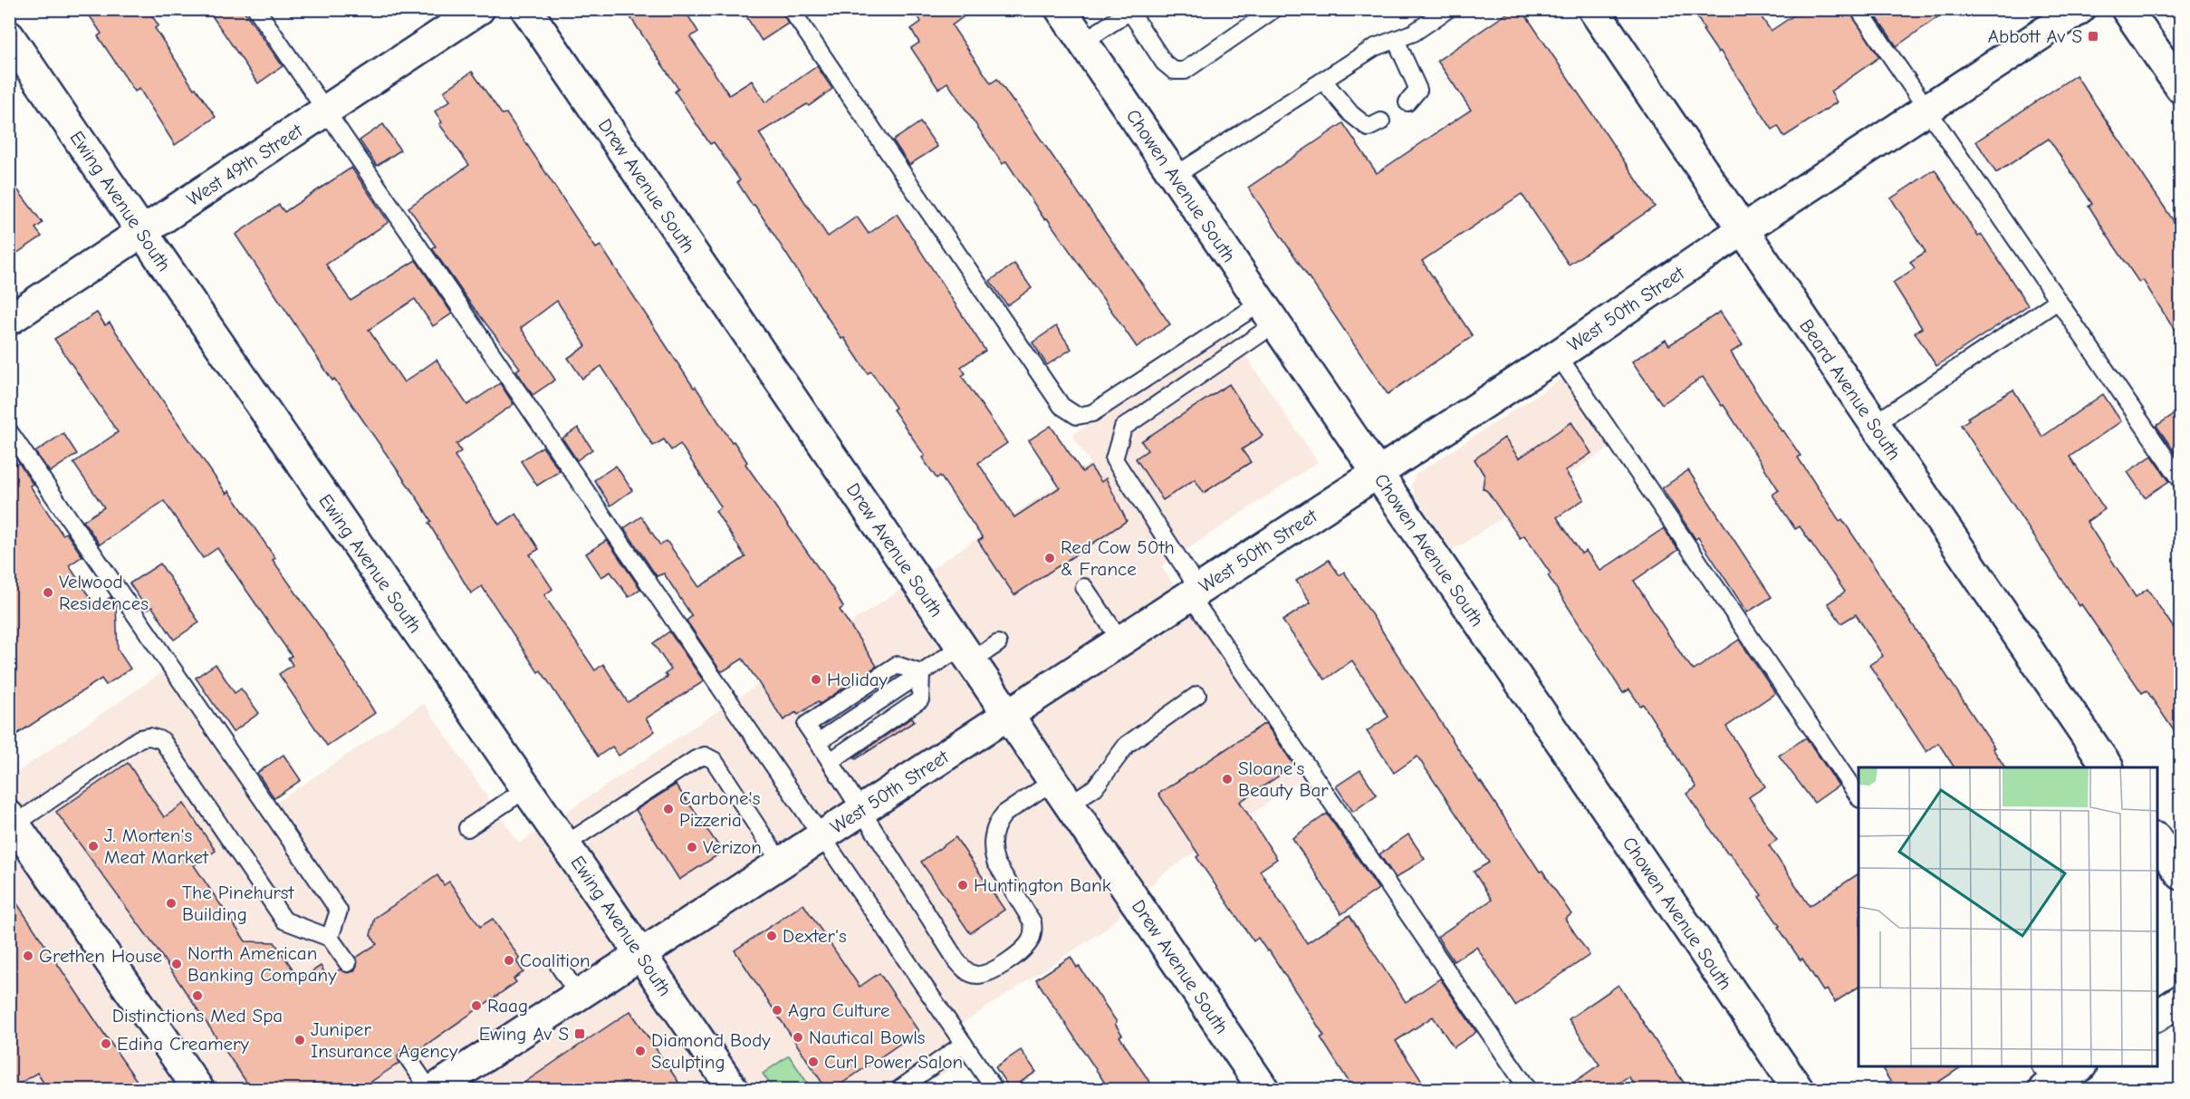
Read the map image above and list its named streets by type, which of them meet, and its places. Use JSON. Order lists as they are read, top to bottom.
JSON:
{
  "streets": {
    "street": [
      "West 49th Street",
      "Drew Avenue South",
      "Chowen Avenue South",
      "Ewing Avenue South",
      "West 50th Street",
      "Beard Avenue South"
    ]
  },
  "crossings": [
    ["West 49th Street", "Ewing Avenue South"],
    ["Drew Avenue South", "West 50th Street"],
    ["Chowen Avenue South", "West 50th Street"],
    ["Ewing Avenue South", "West 50th Street"],
    ["West 50th Street", "Beard Avenue South"]
  ],
  "places": {
    "transit": ["Abbott Av S", "Ewing Av S"],
    "other": [
      "Red Cow 50th & France",
      "Velwood Residences",
      "Holiday",
      "Sloane's Beauty Bar",
      "Carbone's Pizzeria",
      "J. Morten's Meat Market",
      "Verizon",
      "Huntington Bank",
      "The Pinehurst Building",
      "Dexter's",
      "Grethen House",
      "Coalition",
      "North American Banking Company",
      "Distinctions Med Spa",
      "Raag",
      "Agra Culture",
      "Nautical Bowls",
      "Juniper Insurance Agency",
      "Edina Creamery",
      "Diamond Body Sculpting",
      "Curl Power Salon"
    ]
  }
}
